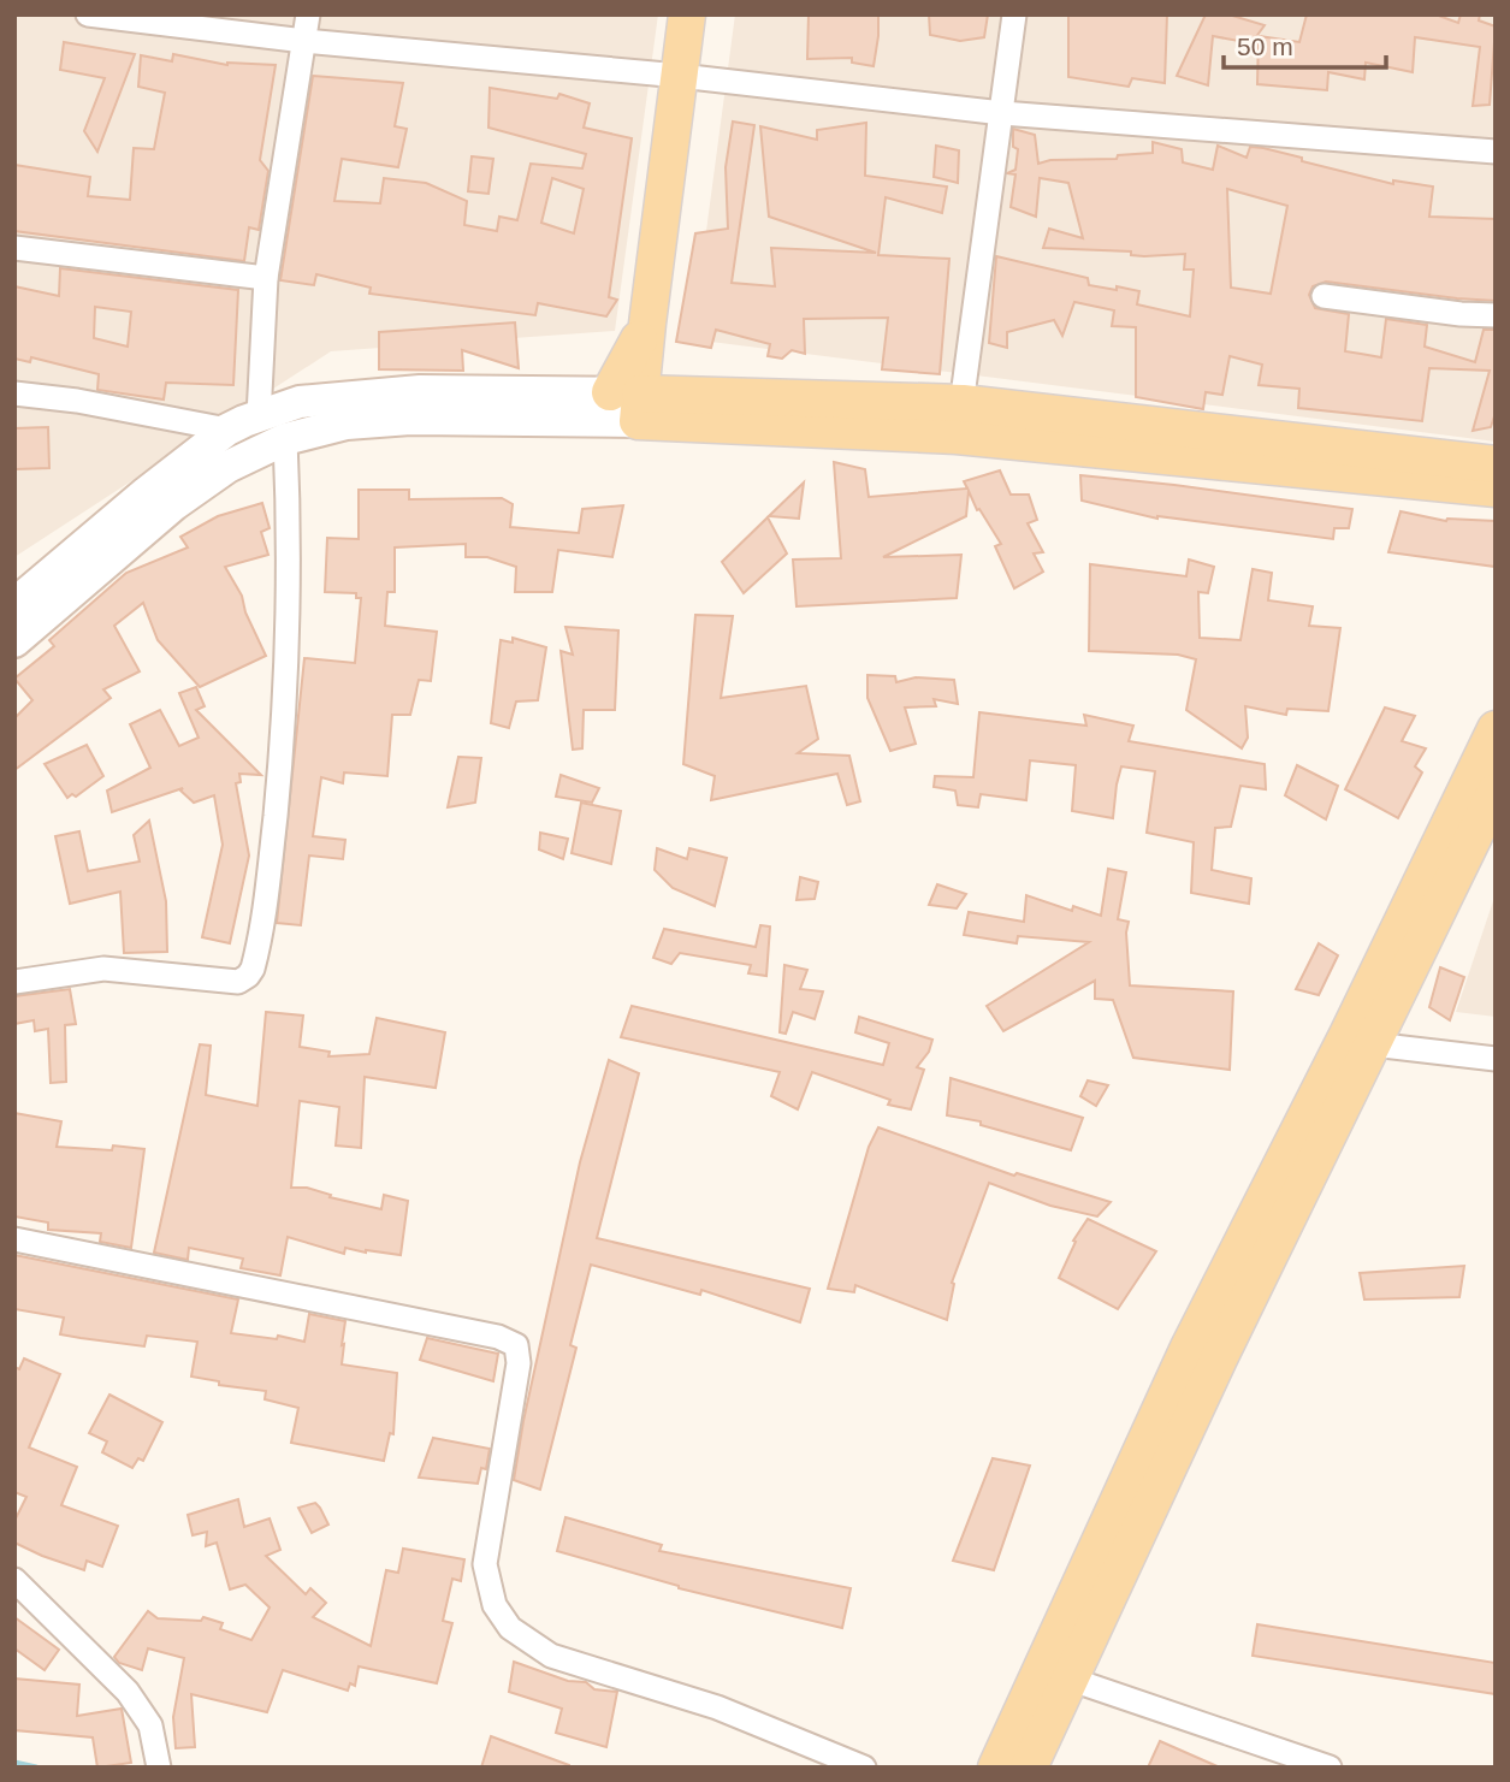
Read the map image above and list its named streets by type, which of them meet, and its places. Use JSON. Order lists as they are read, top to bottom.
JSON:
{
  "scale_bar": "50 m"
}
